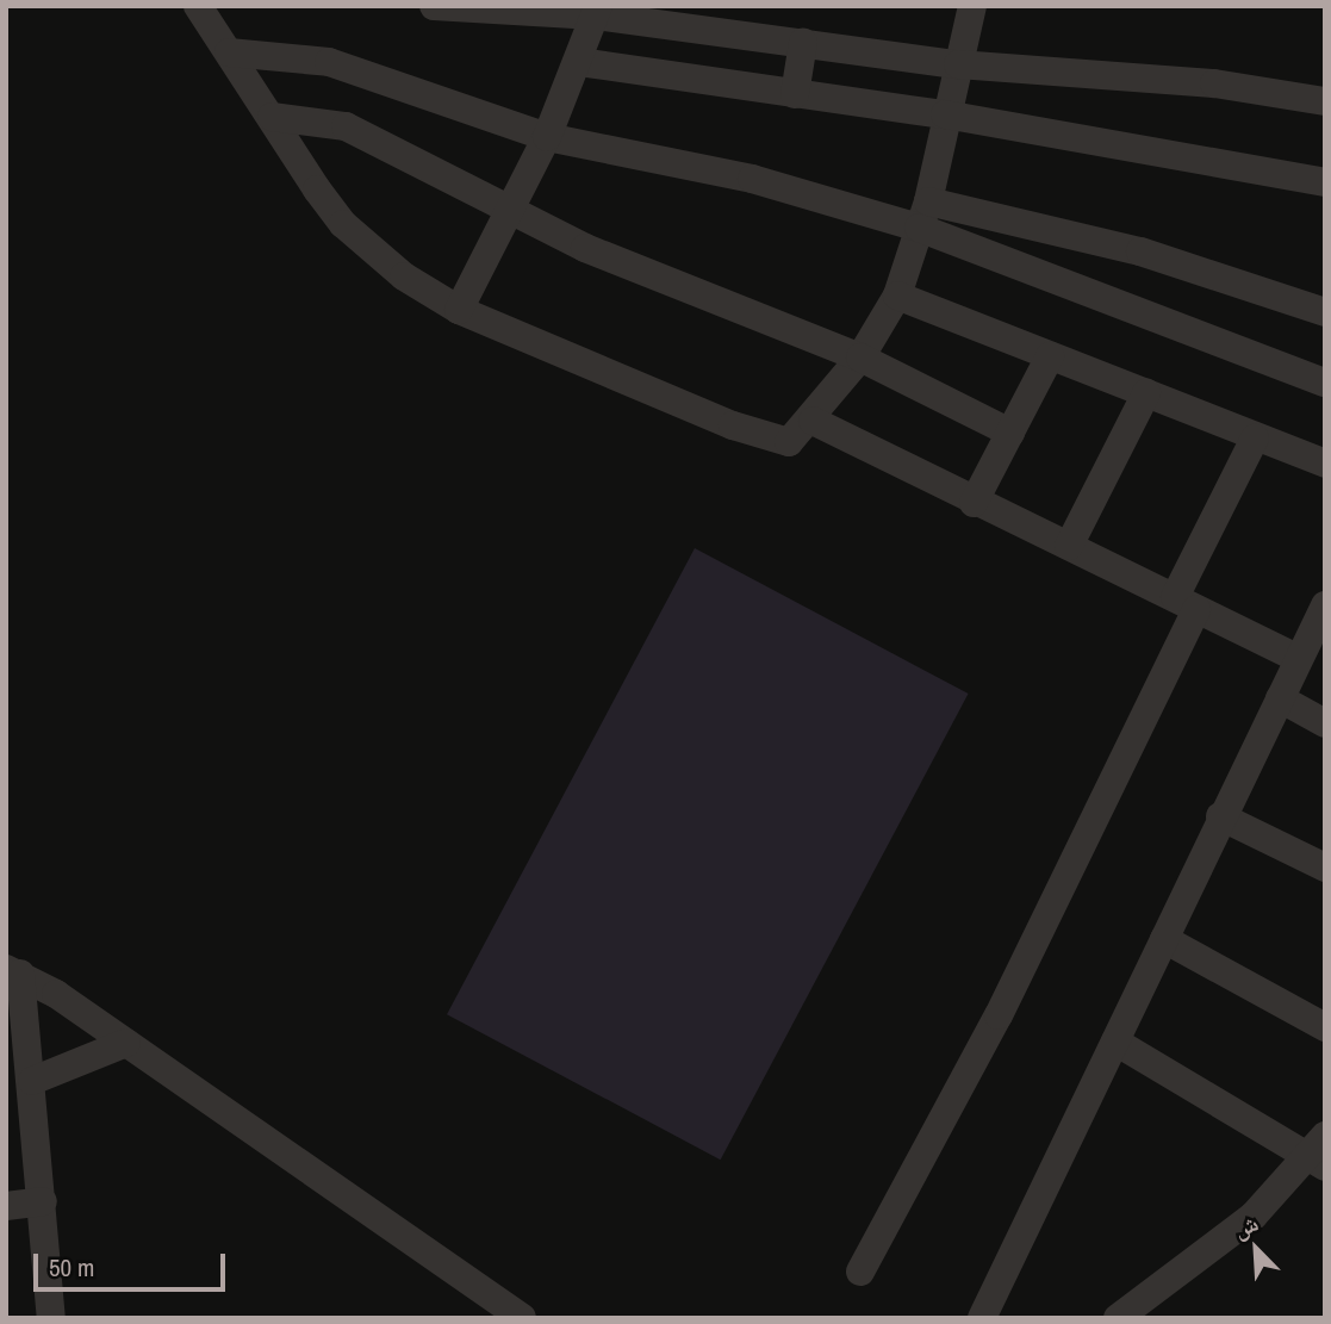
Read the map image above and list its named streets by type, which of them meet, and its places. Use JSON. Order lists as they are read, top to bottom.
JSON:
{
  "scale_bar": "50 m",
  "north": "top left"
}
